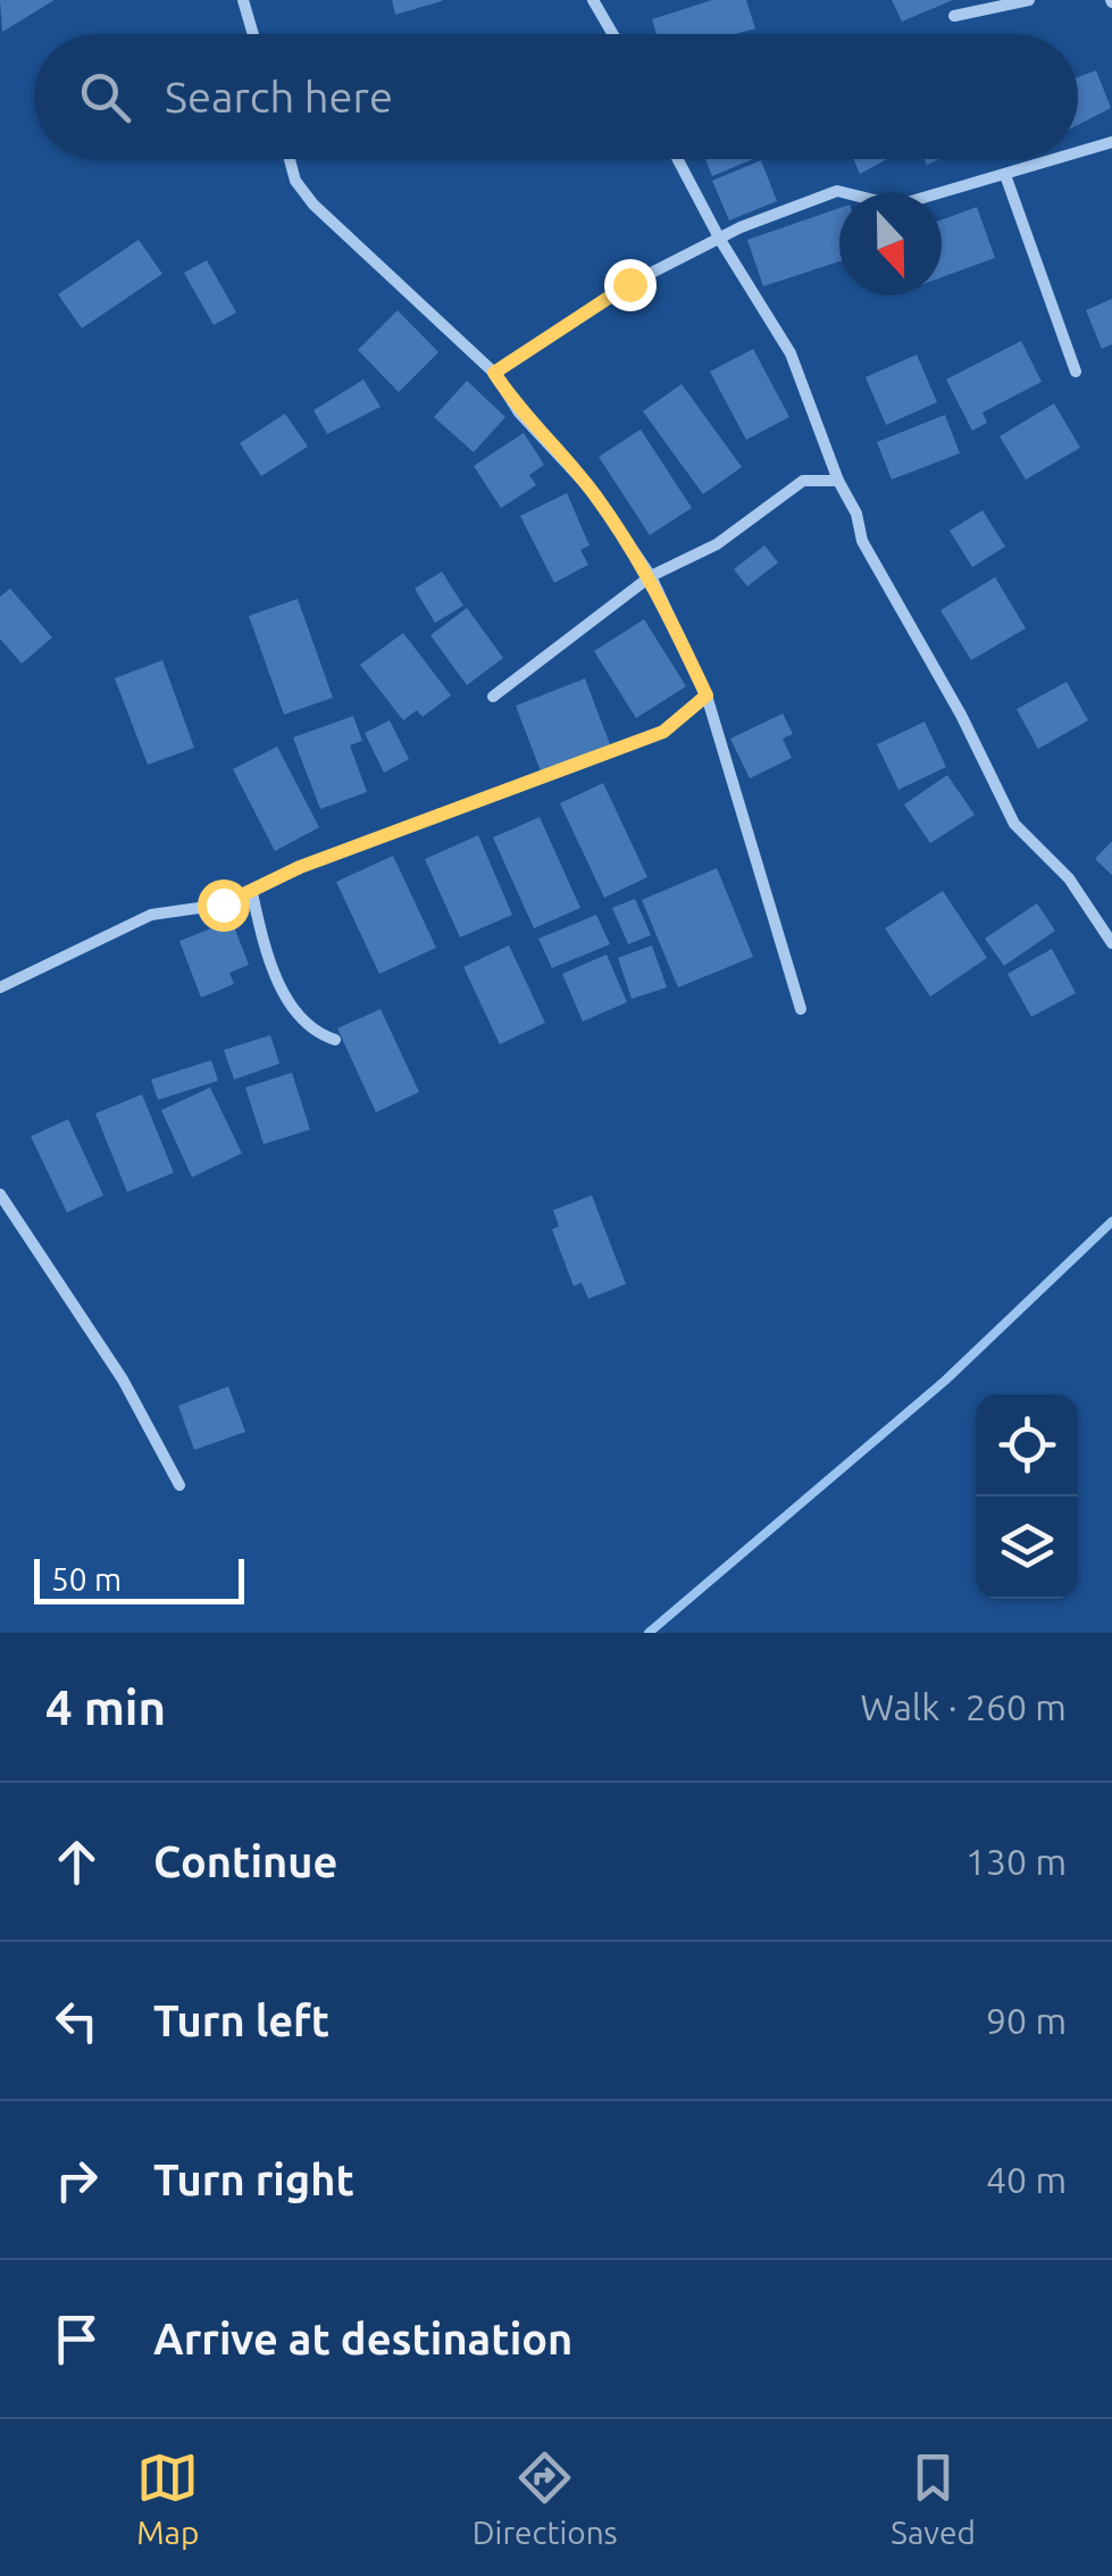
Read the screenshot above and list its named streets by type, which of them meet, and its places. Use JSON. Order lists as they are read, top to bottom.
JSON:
{
  "scale_bar": "50 m",
  "north": "bottom",
  "page": {
    "search": "Search here",
    "scale": "50 m",
    "heading": ["4 min", "Walk · 260 m"],
    "list": [
      ["Continue", "130 m"],
      ["Turn left", "90 m"],
      ["Turn right", "40 m"],
      "Arrive at destination"
    ],
    "nav": ["Map", "Directions", "Saved"]
  }
}
